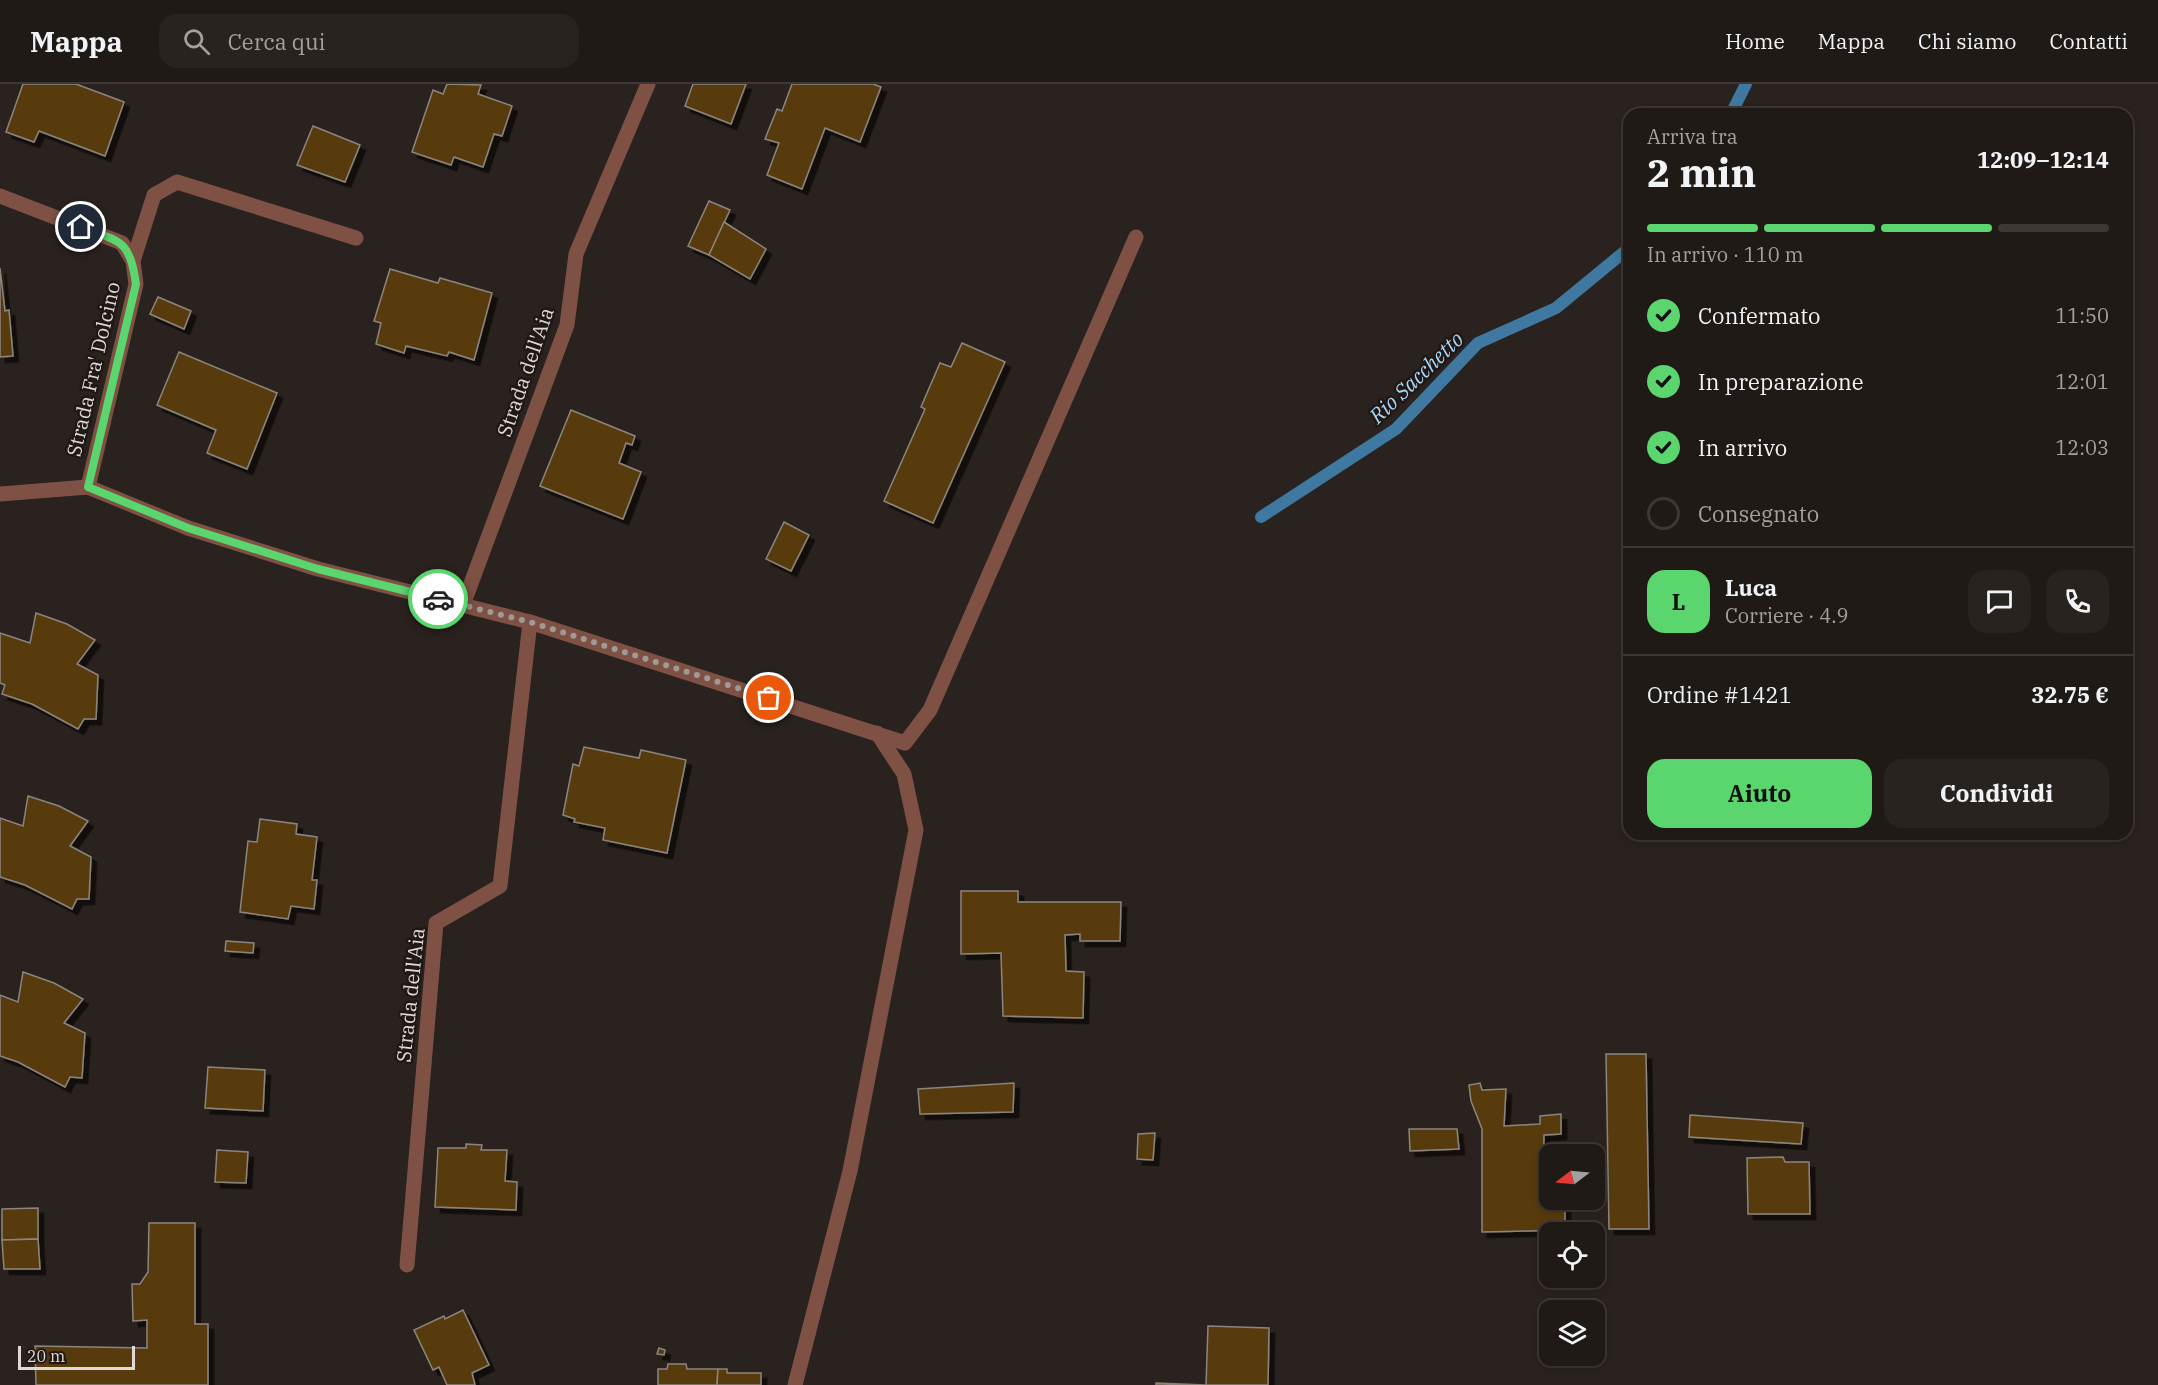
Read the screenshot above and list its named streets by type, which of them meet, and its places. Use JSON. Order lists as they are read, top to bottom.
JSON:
{
  "streets": {
    "street": ["Strada Fra' Dolcino", "Strada dell'Aia"]
  },
  "water": ["Rio Sacchetto"],
  "scale_bar": "20 m",
  "north": "left",
  "page": {
    "header": "Mappa",
    "search": "Cerca qui",
    "nav": [
      "Home",
      "Mappa",
      "Chi siamo",
      "Contatti"
    ],
    "heading": ["2 min", "Arriva tra", "12:09–12:14"],
    "panel": [
      "Luca",
      "Corriere · 4.9",
      "Ordine #1421",
      "32.75 €"
    ],
    "bar": "In arrivo · 110 m",
    "list": [
      ["Confermato", "11:50"],
      ["In preparazione", "12:01"],
      ["In arrivo", "12:03"],
      "Consegnato"
    ],
    "round": "L",
    "buttons": ["Aiuto", "Condividi"],
    "scale": "20 m"
  }
}
